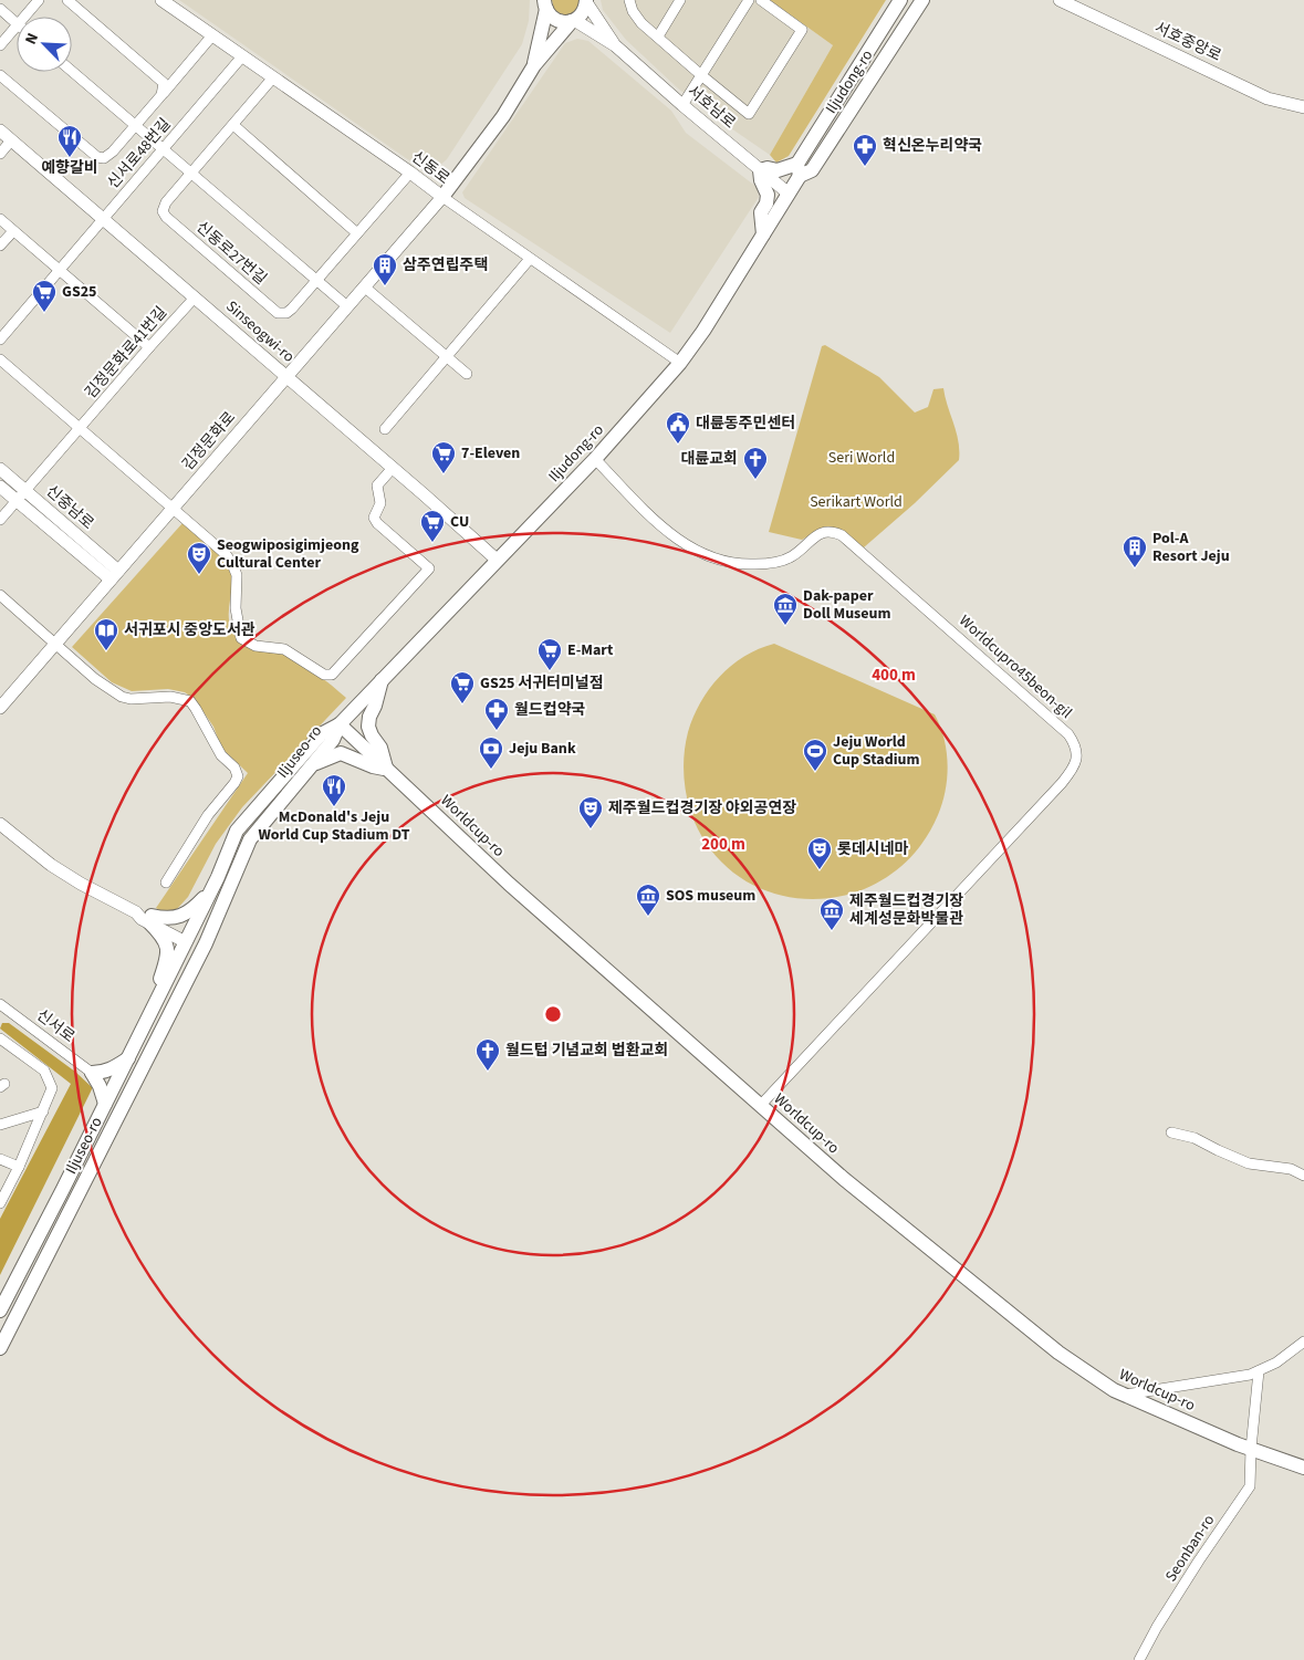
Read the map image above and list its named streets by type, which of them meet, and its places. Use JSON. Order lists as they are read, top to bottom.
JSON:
{
  "streets": {
    "main road": ["Iljudong-ro", "Iljuseo-ro", "Worldcup-ro"],
    "street": [
      "서호중앙로",
      "서호남로",
      "신서로48번길",
      "신동로",
      "신동로27번길",
      "Sinseogwi-ro",
      "김정문화로41번길",
      "김정문화로",
      "신중남로",
      "Worldcupro45beon-gil",
      "신서로",
      "Seonban-ro"
    ]
  },
  "crossings": [
    ["Iljudong-ro", "서호남로"],
    ["Iljudong-ro", "신동로"],
    ["Iljudong-ro", "Sinseogwi-ro"],
    ["Iljudong-ro", "Worldcupro45beon-gil"],
    ["Iljudong-ro", "Iljuseo-ro"],
    ["Iljudong-ro", "Worldcup-ro"],
    ["신서로48번길", "신동로"],
    ["신서로48번길", "Sinseogwi-ro"],
    ["신동로", "신동로27번길"],
    ["신동로", "김정문화로"],
    ["Sinseogwi-ro", "김정문화로41번길"],
    ["Sinseogwi-ro", "김정문화로"],
    ["김정문화로41번길", "신중남로"],
    ["김정문화로", "신중남로"],
    ["Worldcupro45beon-gil", "Worldcup-ro"],
    ["Iljuseo-ro", "Worldcup-ro"],
    ["Worldcup-ro", "Seonban-ro"]
  ],
  "parks": ["Seri World", "Serikart World"],
  "places": {
    "restaurant": ["예향갈비", "McDonald's Jeju World Cup Stadium DT"],
    "pharmacy": ["혁신온누리약국", "월드컵약국"],
    "building": ["삼주연립주택", "Pol-A Resort Jeju"],
    "supermarket": [
      "GS25",
      "7-Eleven",
      "CU",
      "E-Mart",
      "GS25 서귀터미널점"
    ],
    "public building": ["대륜동주민센터"],
    "church": ["대륜교회", "월드텁 기념교회 법환교회"],
    "theatre": ["Seogwiposigimjeong Cultural Center", "제주월드컵경기장 야외공연장", "롯데시네마"],
    "museum": ["Dak-paper Doll Museum", "SOS museum", "제주월드컵경기장 세계성문화박물관"],
    "library": ["서귀포시 중앙도서관"],
    "bank": ["Jeju Bank"],
    "sports": ["Jeju World Cup Stadium"]
  },
  "north": "top left",
  "rings": ["400 m", "200 m"]
}
